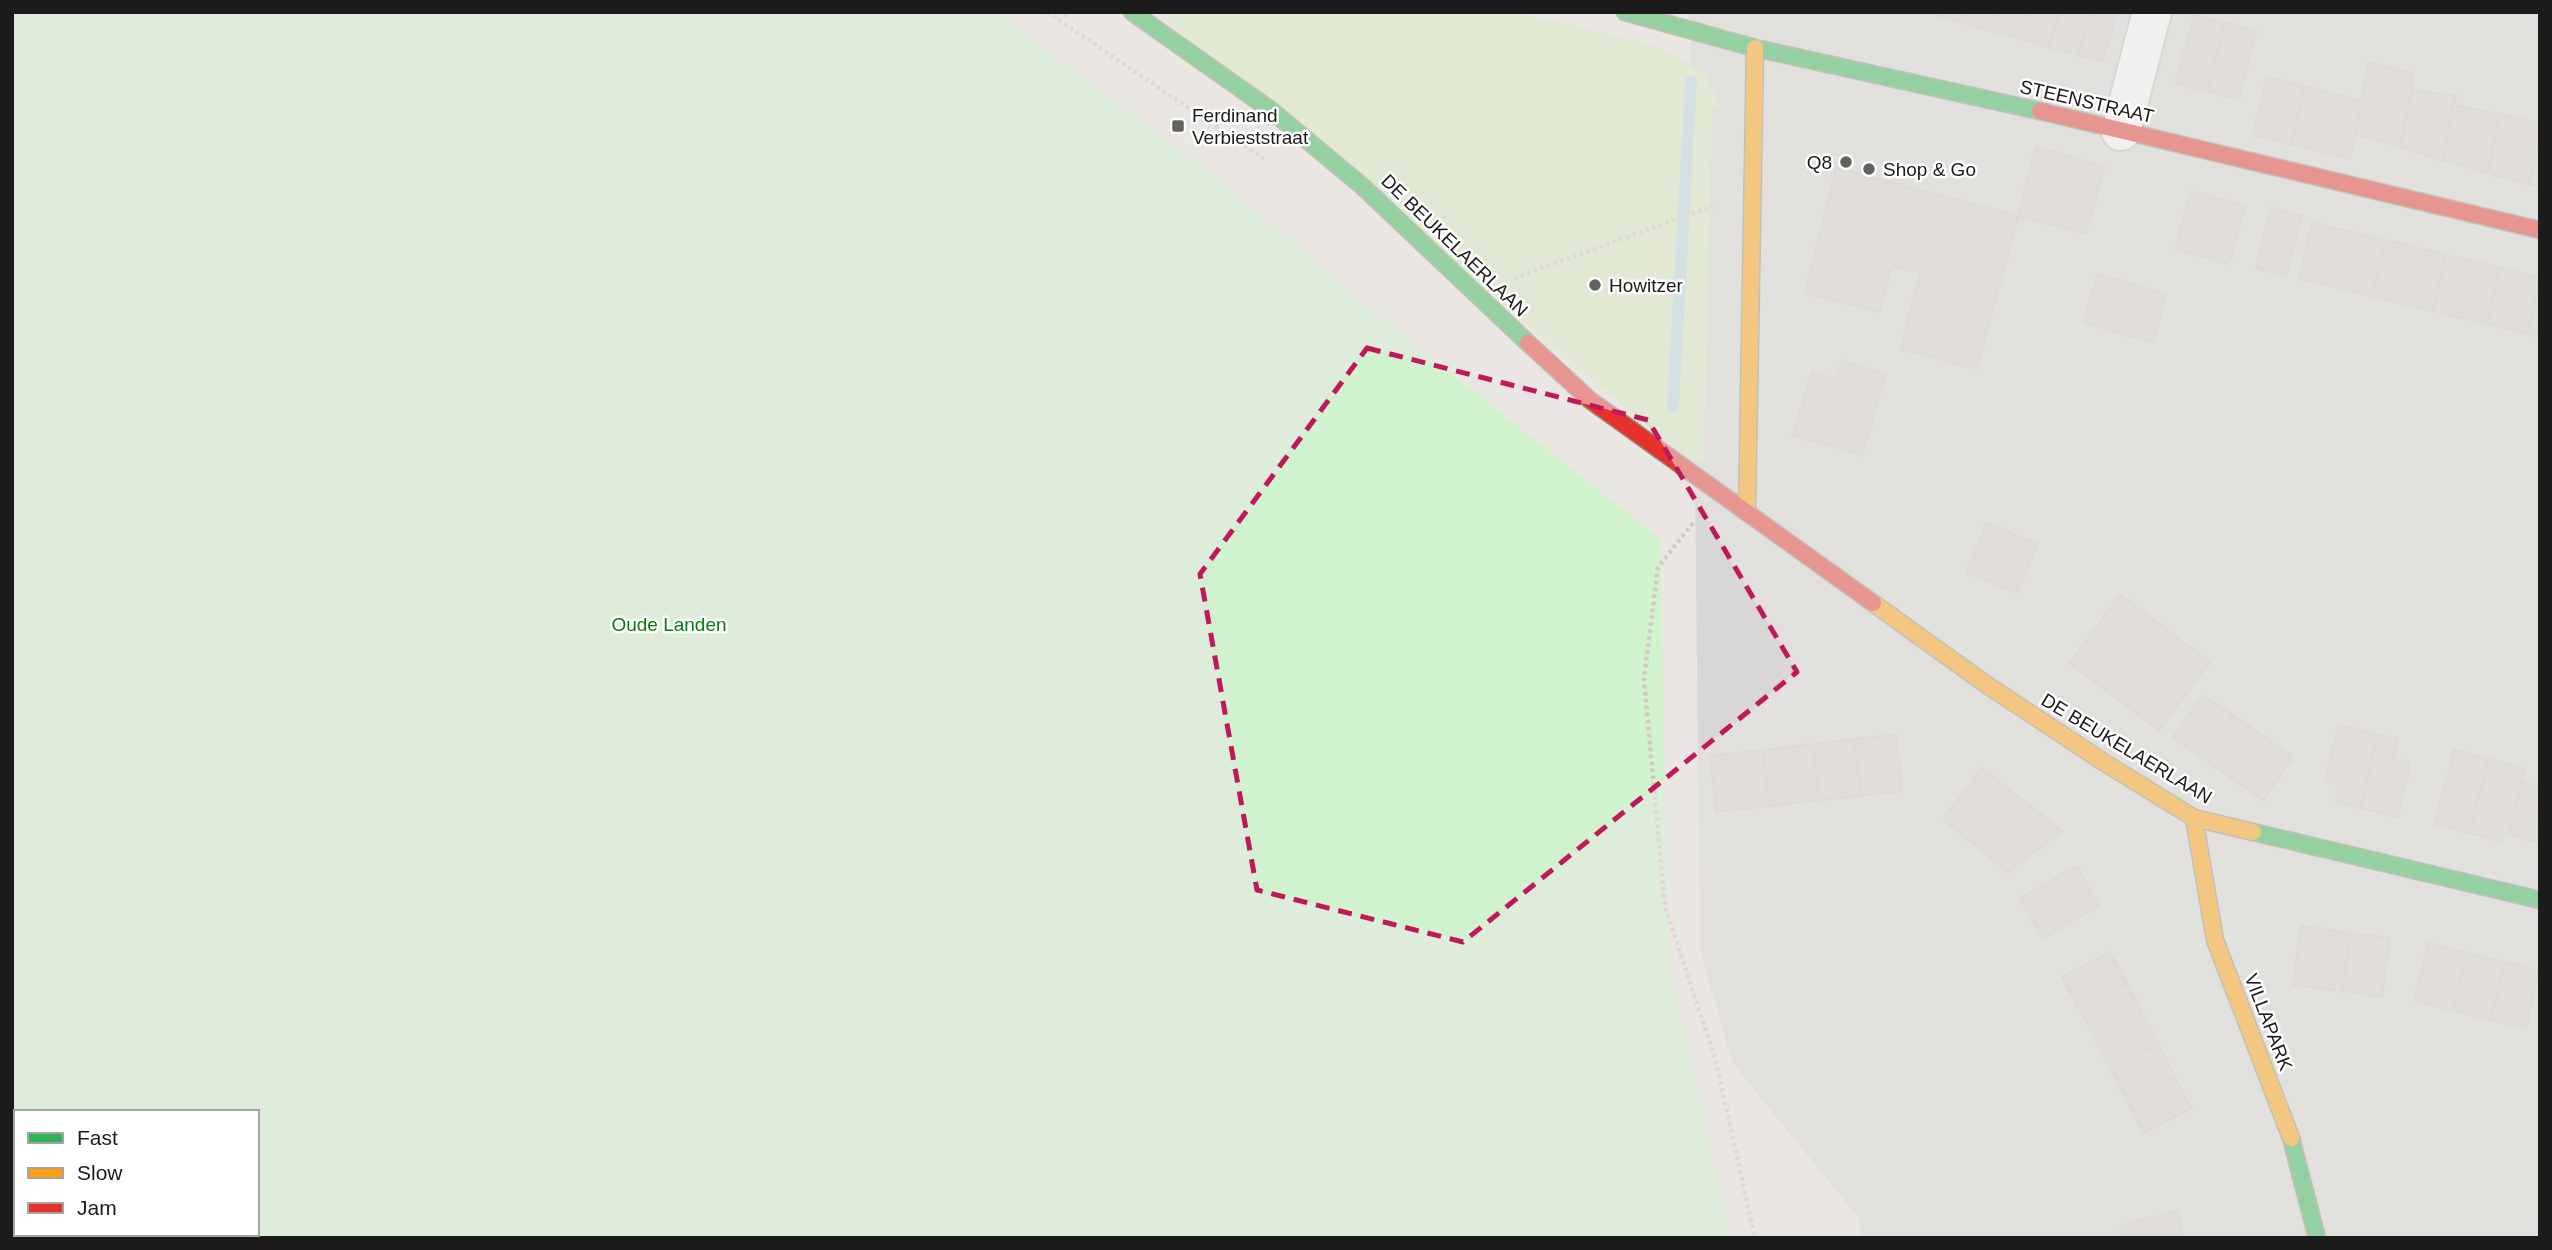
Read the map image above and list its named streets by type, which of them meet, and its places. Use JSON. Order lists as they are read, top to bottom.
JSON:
{
  "streets": {
    "main road": ["STEENSTRAAT", "DE BEUKELAERLAAN", "VILLAPARK"]
  },
  "crossings": [
    ["DE BEUKELAERLAAN", "VILLAPARK"]
  ],
  "parks": ["Oude Landen"],
  "places": {
    "transit": ["Ferdinand Verbieststraat"],
    "other": ["Q8", "Shop & Go", "Howitzer"]
  },
  "legend": ["Fast", "Slow", "Jam"]
}
